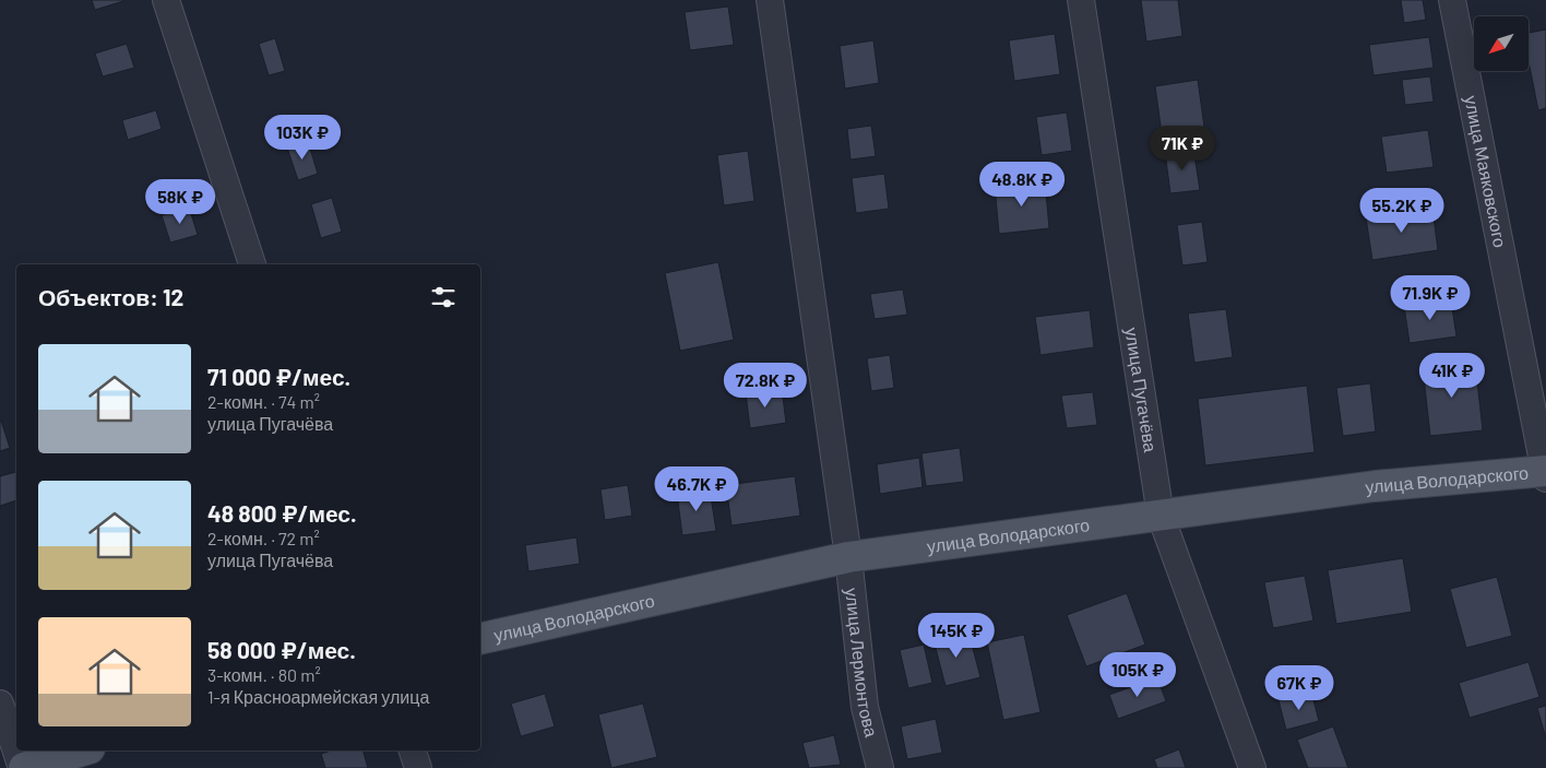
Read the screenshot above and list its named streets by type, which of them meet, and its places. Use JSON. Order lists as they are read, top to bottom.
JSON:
{
  "streets": {
    "main road": ["улица Володарского"],
    "street": ["улица Маяковского", "улица Пугачёва", "улица Лермонтова"]
  },
  "crossings": [
    ["улица Маяковского", "улица Володарского"],
    ["улица Пугачёва", "улица Володарского"],
    ["улица Володарского", "улица Лермонтова"]
  ],
  "north": "bottom left",
  "page": {
    "price": [
      "103K ₽",
      "71K ₽",
      "48.8K ₽",
      "58K ₽",
      "55.2K ₽",
      "71.9K ₽",
      "41K ₽",
      "72.8K ₽",
      "46.7K ₽",
      "145K ₽",
      "105K ₽",
      "67K ₽"
    ],
    "heading": "Объектов: 12",
    "list": [
      {
        "name": "71 000 ₽/мес.",
        "note": "2-комн. · 74 m² · улица Пугачёва"
      },
      {
        "name": "48 800 ₽/мес.",
        "note": "2-комн. · 72 m² · улица Пугачёва"
      },
      {
        "name": "58 000 ₽/мес.",
        "note": "3-комн. · 80 m² · 1-я Красноармейская улица"
      }
    ]
  }
}
